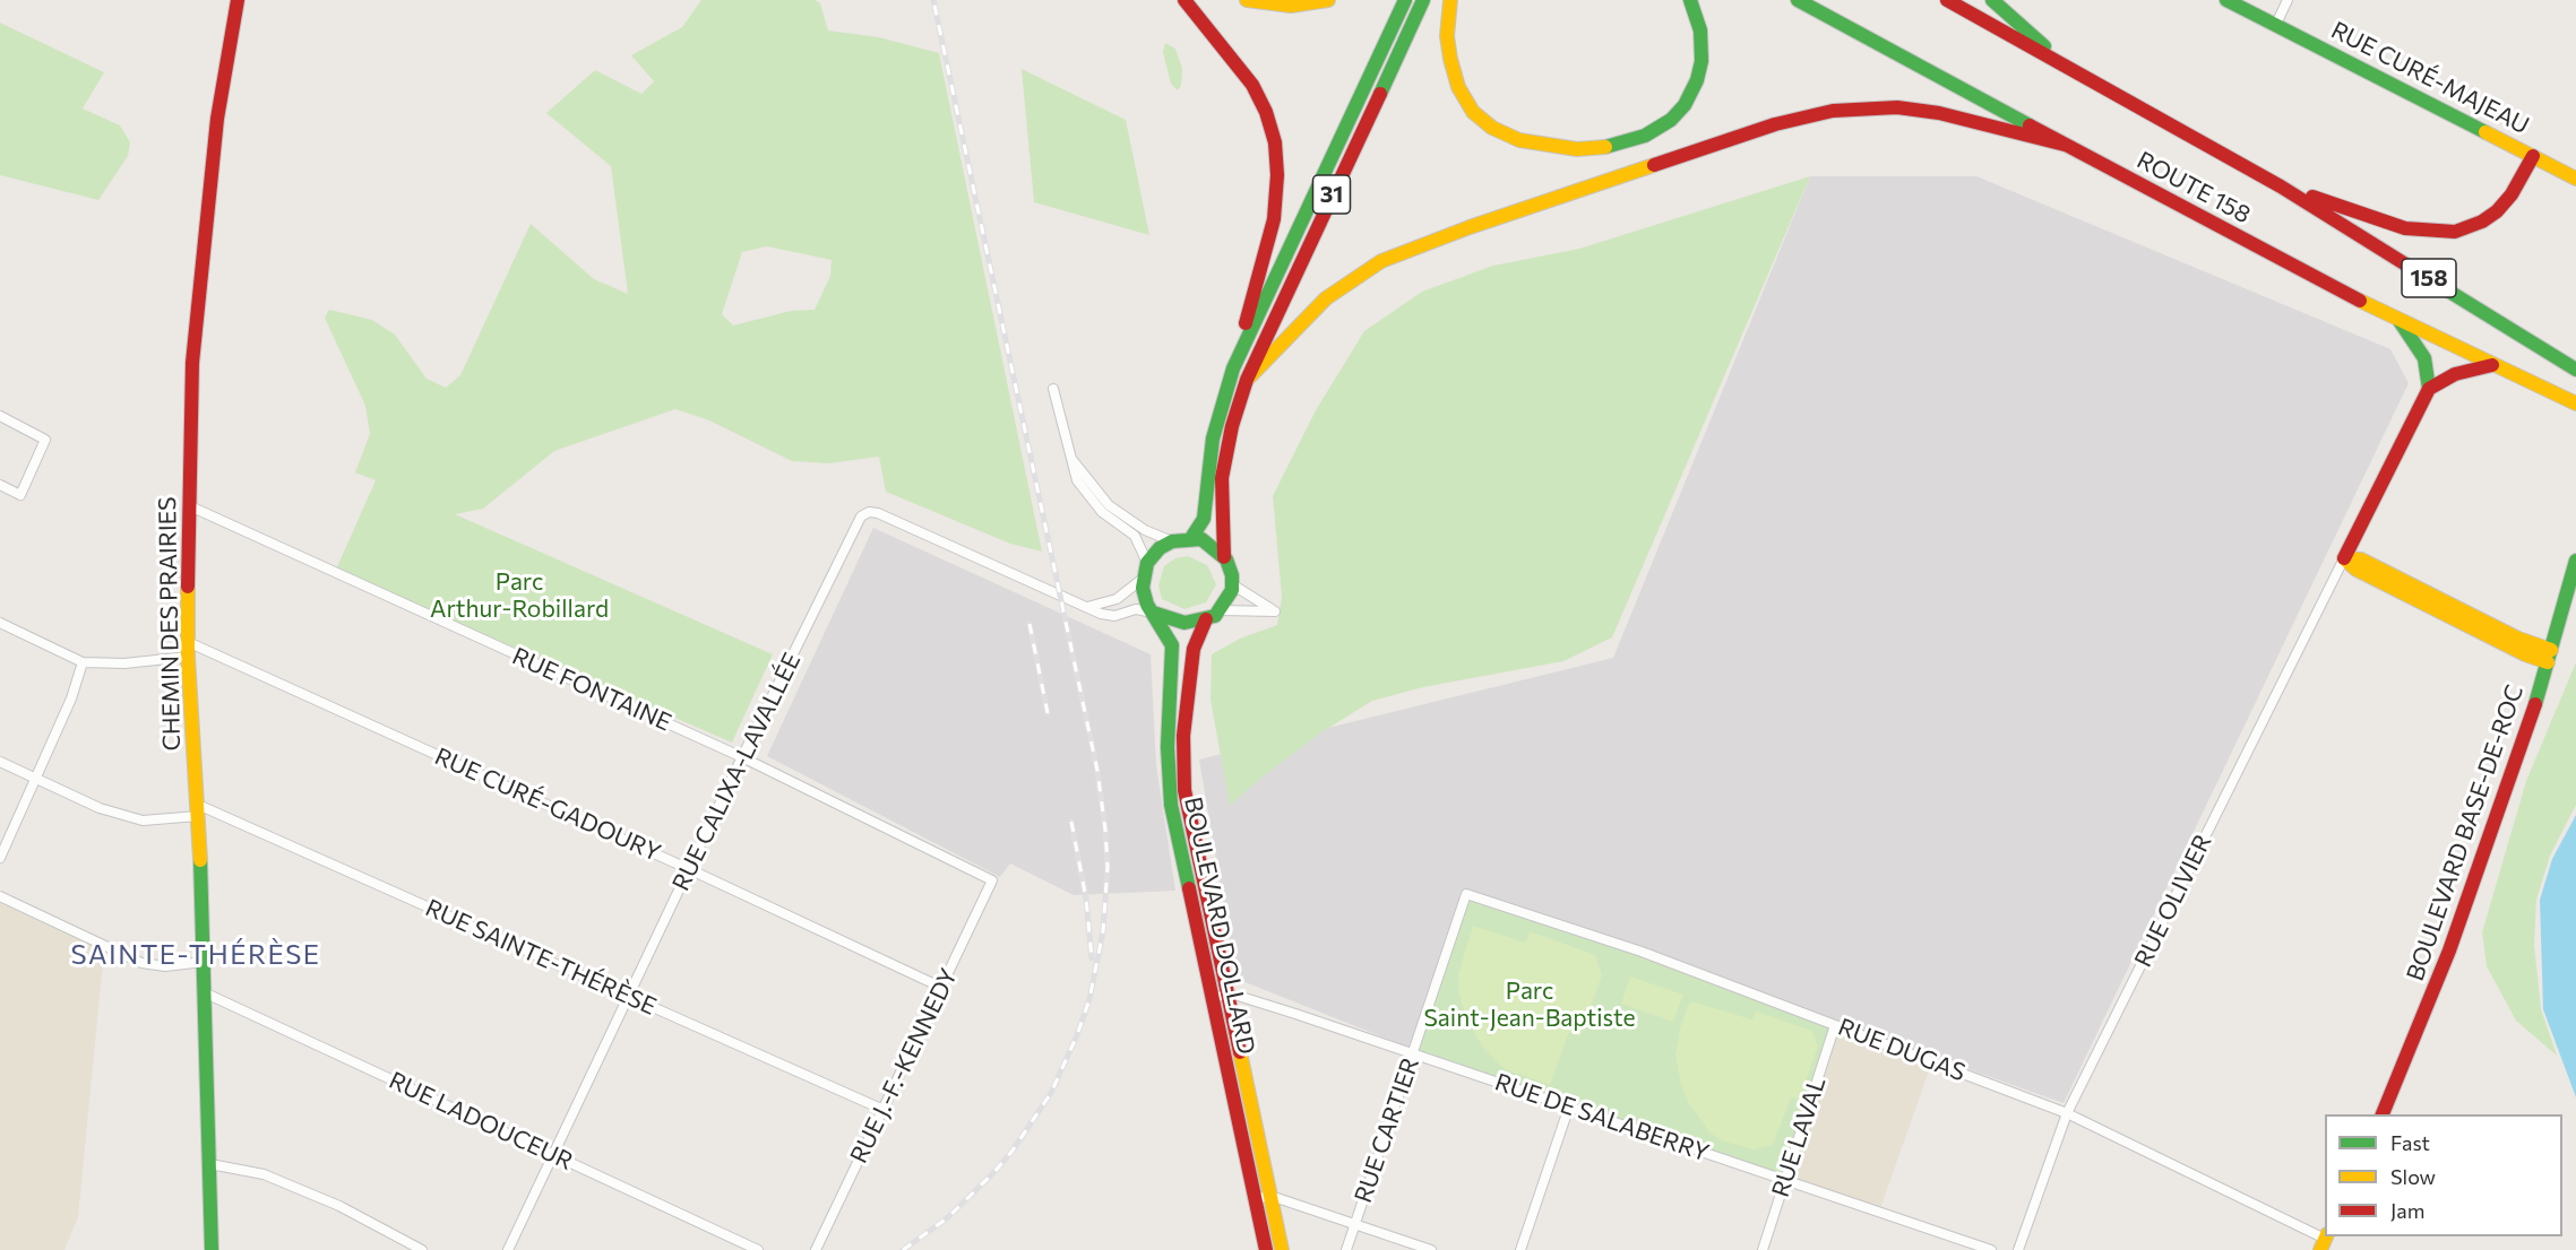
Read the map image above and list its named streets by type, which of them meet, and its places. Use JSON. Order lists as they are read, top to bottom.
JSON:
{
  "streets": {
    "main road": [
      "RUE CURÉ-MAJEAU",
      "ROUTE 158",
      "31",
      "158",
      "CHEMIN DES PRAIRIES",
      "BOULEVARD BASE-DE-ROC",
      "BOULEVARD DOLLARD"
    ],
    "street": [
      "RUE FONTAINE",
      "RUE CALIXA-LAVALLÉE",
      "RUE CURÉ-GADOURY",
      "RUE OLIVIER",
      "RUE SAINTE-THÉRÈSE",
      "RUE DUGAS",
      "RUE J.-F.-KENNEDY",
      "RUE DE SALABERRY",
      "RUE LADOUCEUR",
      "RUE CARTIER",
      "RUE LAVAL"
    ]
  },
  "crossings": [
    ["31", "RUE CALIXA-LAVALLÉE"],
    ["31", "BOULEVARD DOLLARD"],
    ["CHEMIN DES PRAIRIES", "RUE FONTAINE"],
    ["CHEMIN DES PRAIRIES", "RUE CURÉ-GADOURY"],
    ["CHEMIN DES PRAIRIES", "RUE SAINTE-THÉRÈSE"],
    ["CHEMIN DES PRAIRIES", "RUE LADOUCEUR"],
    ["RUE FONTAINE", "RUE CALIXA-LAVALLÉE"],
    ["RUE FONTAINE", "RUE J.-F.-KENNEDY"],
    ["RUE CALIXA-LAVALLÉE", "RUE CURÉ-GADOURY"],
    ["RUE CALIXA-LAVALLÉE", "BOULEVARD DOLLARD"],
    ["RUE CALIXA-LAVALLÉE", "RUE SAINTE-THÉRÈSE"],
    ["RUE CALIXA-LAVALLÉE", "RUE LADOUCEUR"],
    ["RUE CURÉ-GADOURY", "RUE J.-F.-KENNEDY"],
    ["RUE OLIVIER", "RUE DUGAS"],
    ["BOULEVARD DOLLARD", "RUE DE SALABERRY"],
    ["RUE SAINTE-THÉRÈSE", "RUE J.-F.-KENNEDY"],
    ["RUE DUGAS", "RUE CARTIER"],
    ["RUE DUGAS", "RUE LAVAL"],
    ["RUE DE SALABERRY", "RUE CARTIER"],
    ["RUE DE SALABERRY", "RUE LAVAL"]
  ],
  "districts": ["SAINTE-THÉRÈSE"],
  "parks": ["Parc Arthur-Robillard", "Parc Saint-Jean-Baptiste"],
  "legend": ["Fast", "Slow", "Jam"]
}
